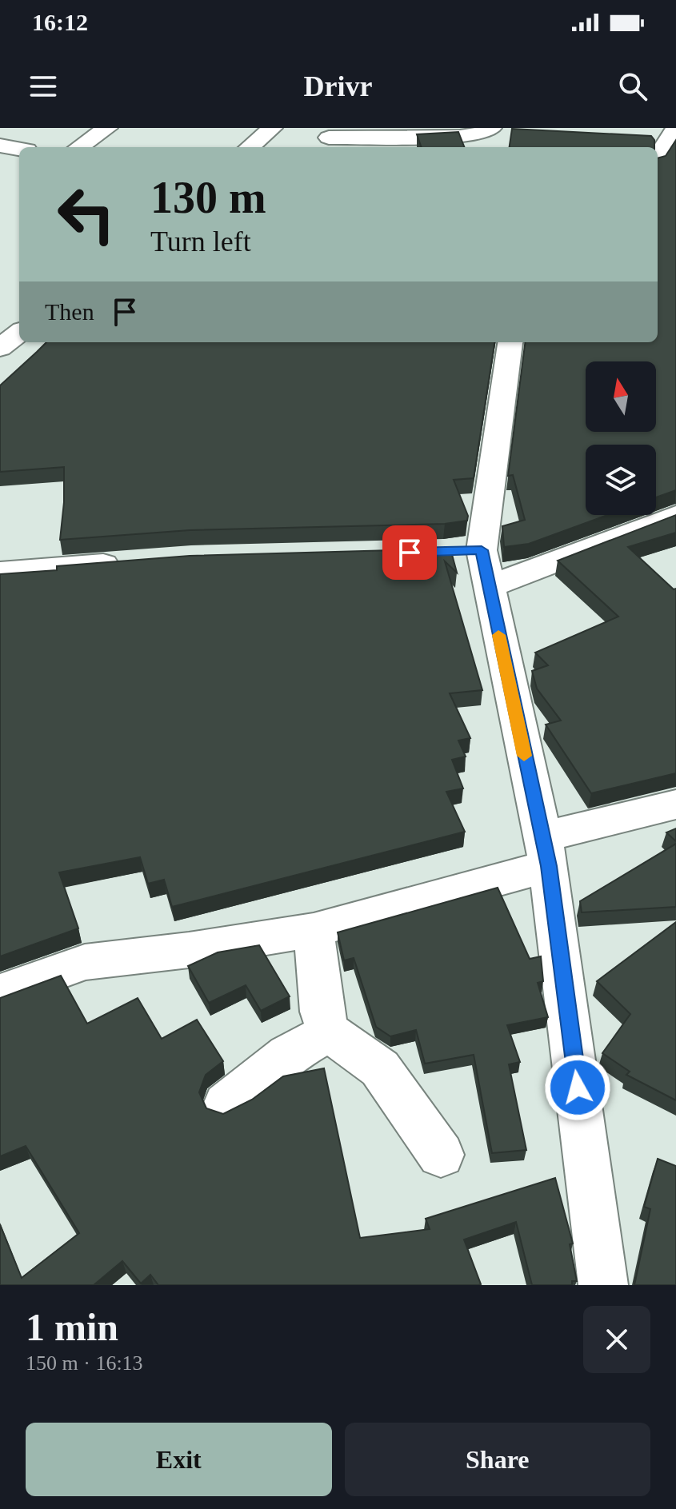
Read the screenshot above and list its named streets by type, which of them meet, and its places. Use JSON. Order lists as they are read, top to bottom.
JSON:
{
  "north": "top",
  "page": {
    "status": "16:12",
    "header": "Drivr",
    "turn": ["130 m", "Turn left"],
    "then": "Then",
    "heading": ["1 min", "150 m · 16:13"],
    "buttons": ["Exit", "Share"]
  }
}
